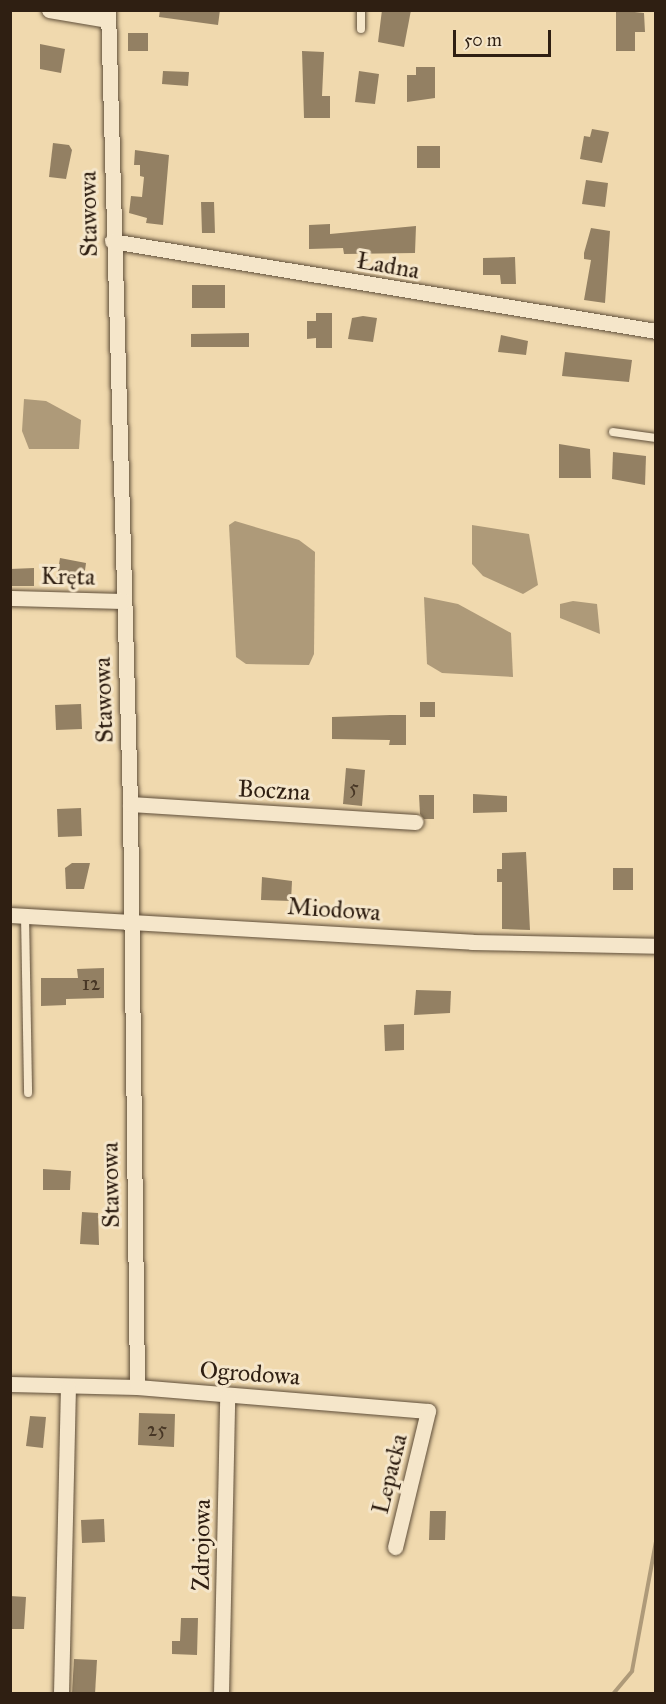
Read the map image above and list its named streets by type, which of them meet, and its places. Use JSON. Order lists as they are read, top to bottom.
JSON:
{
  "streets": {
    "street": [
      "Stawowa",
      "Ładna",
      "Kręta",
      "Boczna",
      "Miodowa",
      "Ogrodowa",
      "Lepacka",
      "Zdrojowa"
    ]
  },
  "crossings": [
    ["Stawowa", "Ładna"],
    ["Stawowa", "Kręta"],
    ["Stawowa", "Boczna"],
    ["Stawowa", "Miodowa"],
    ["Stawowa", "Ogrodowa"],
    ["Ogrodowa", "Lepacka"],
    ["Ogrodowa", "Zdrojowa"]
  ],
  "house_numbers": ["5", "12", "25"],
  "scale_bar": "50 m"
}
